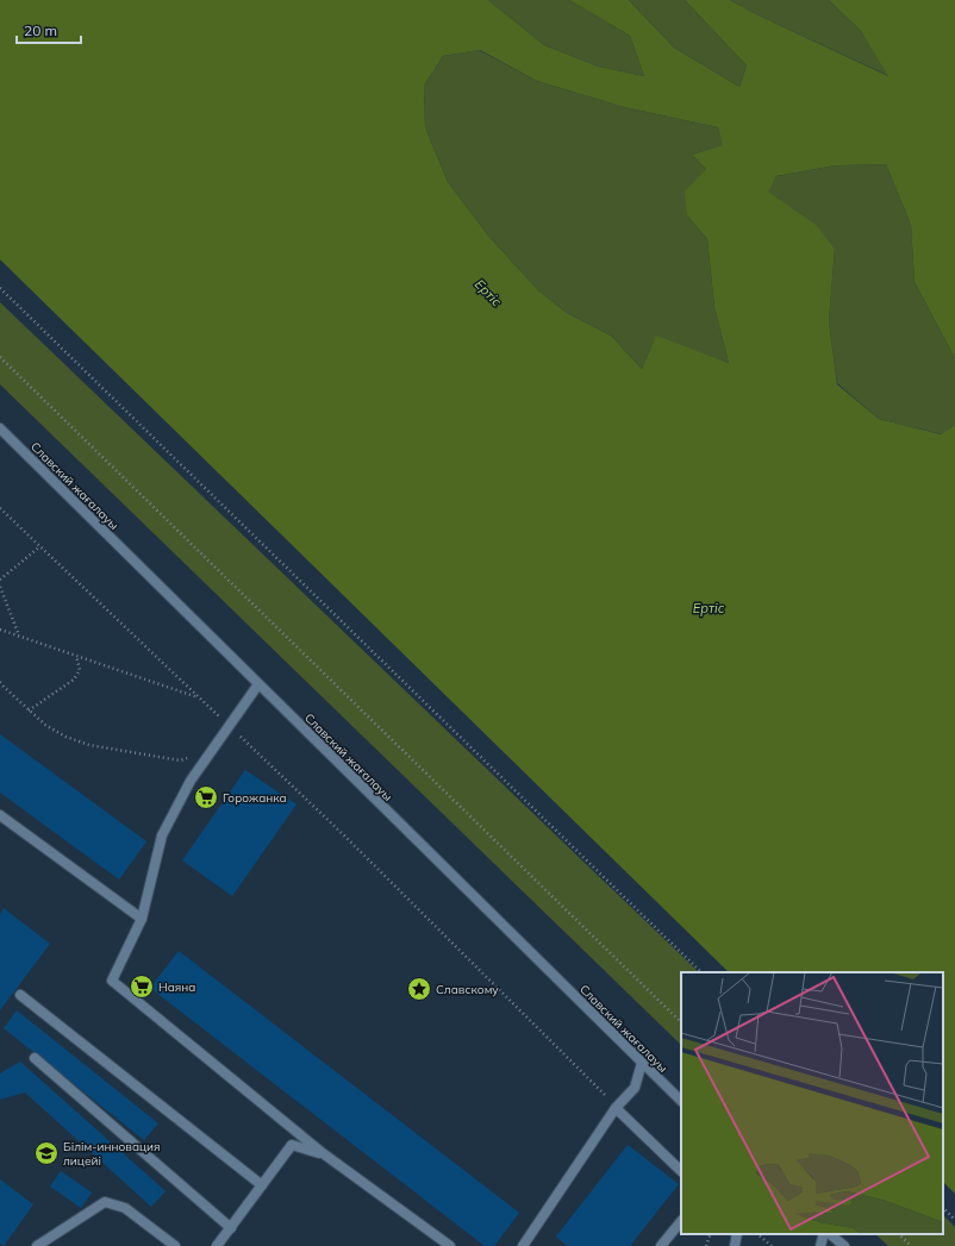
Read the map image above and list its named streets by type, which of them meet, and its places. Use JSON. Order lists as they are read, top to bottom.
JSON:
{
  "streets": {
    "street": ["Славский жағалауы"]
  },
  "water": ["Ертіс"],
  "places": {
    "supermarket": ["Горожанка", "Наяна"],
    "place": ["Славскому"],
    "school or university": ["Білім-инновация лицейі"]
  },
  "scale_bar": "20 m"
}
